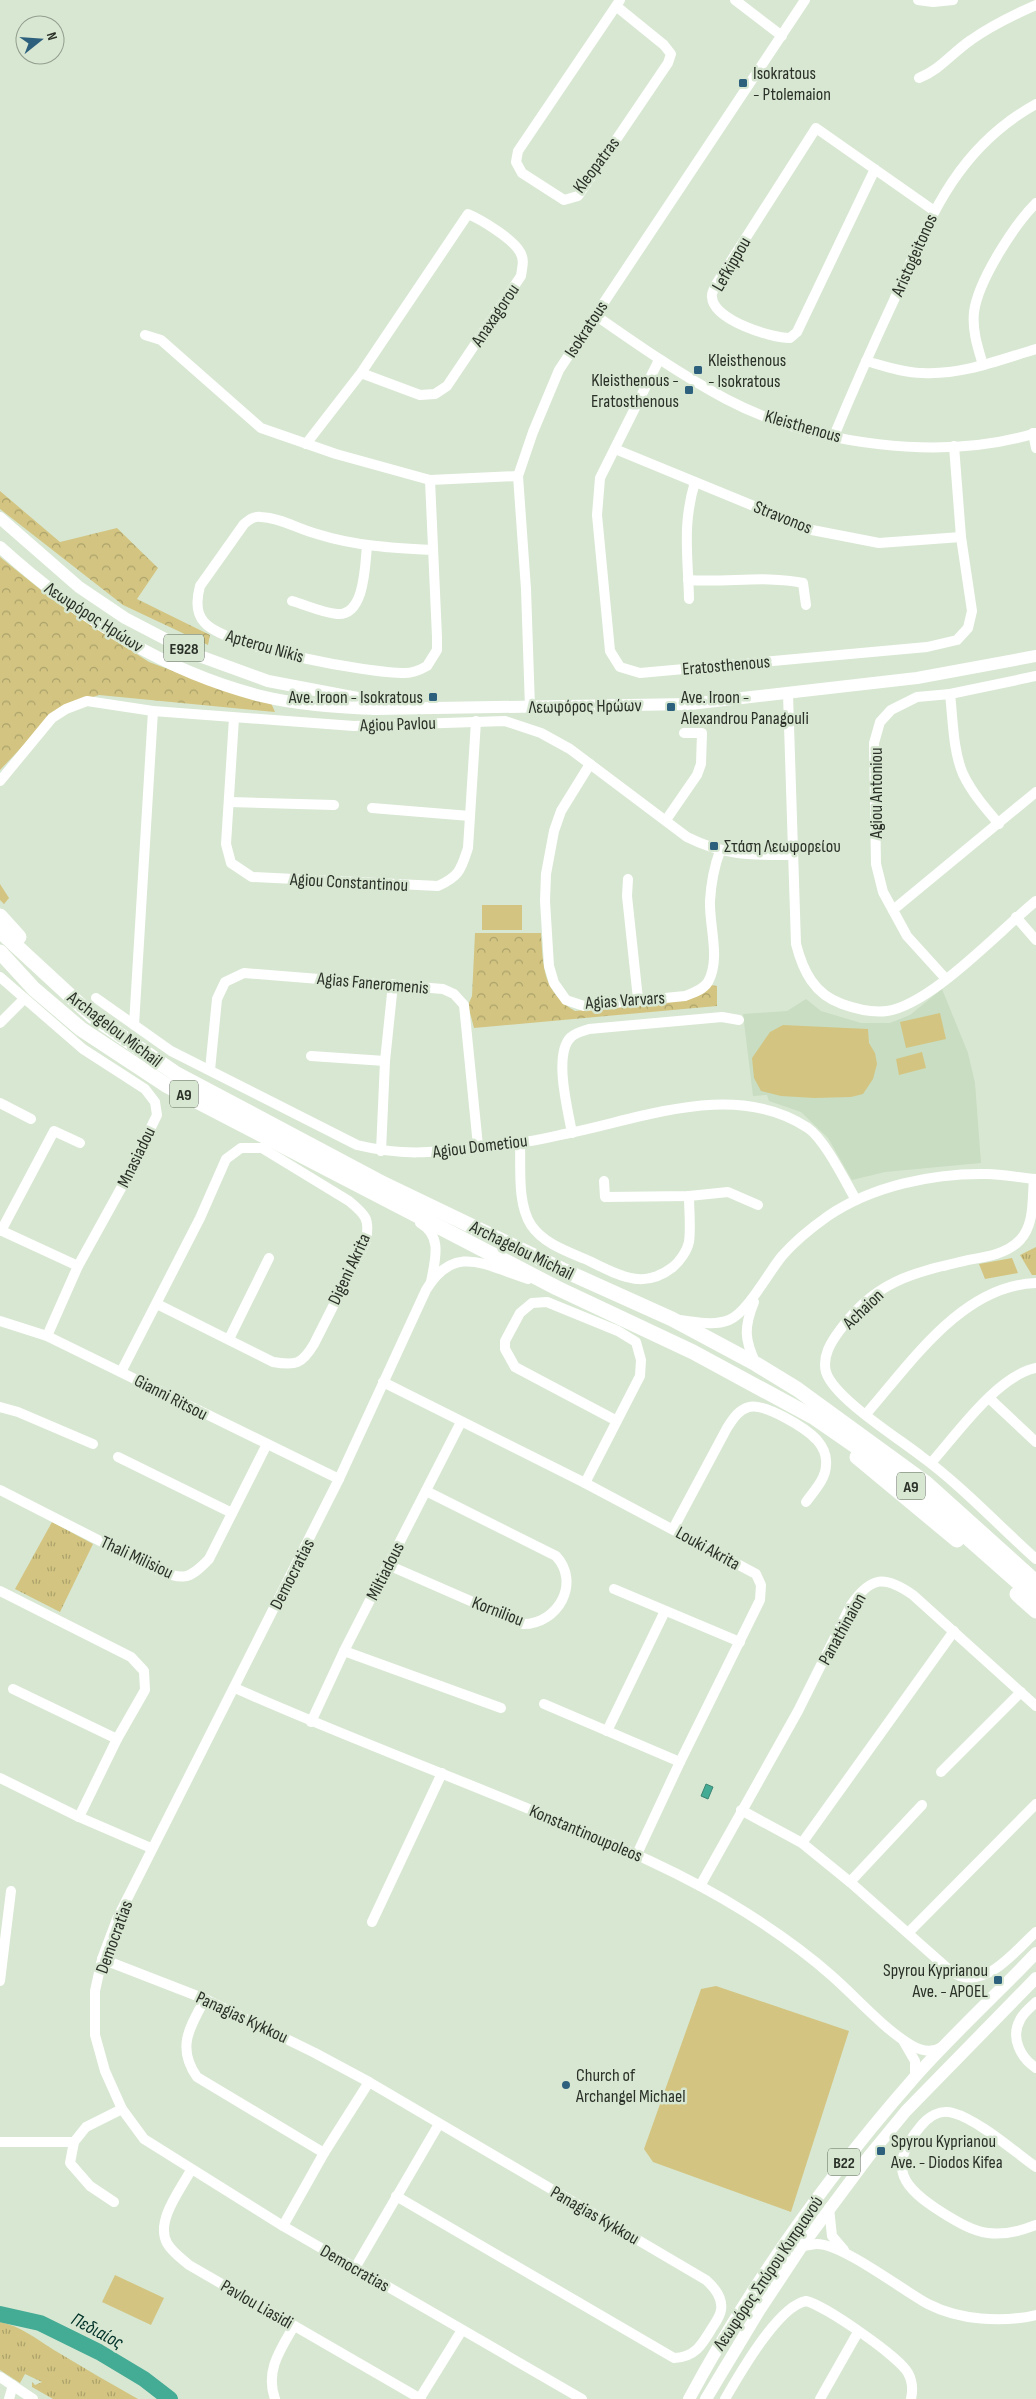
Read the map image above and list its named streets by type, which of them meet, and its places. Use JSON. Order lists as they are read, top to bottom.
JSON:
{
  "streets": {
    "highway": ["Archagelou Michail", "A9"],
    "main road": [
      "Λεωφόρος Ηρώων",
      "E928",
      "B22",
      "Λεωφόρος Σπύρου Κυπριανού"
    ],
    "street": [
      "Kleopatras",
      "Aristogeitonos",
      "Lefkippou",
      "Anaxagorou",
      "Isokratous",
      "Kleisthenous",
      "Stravonos",
      "Apterou Nikis",
      "Eratosthenous",
      "Agiou Pavlou",
      "Agiou Antoniou",
      "Agiou Constantinou",
      "Agias Faneromenis",
      "Agias Varvars",
      "Agiou Dometiou",
      "Mnasiadou",
      "Digeni Akrita",
      "Achaion",
      "Gianni Ritsou",
      "Louki Akrita",
      "Thali Milisiou",
      "Miltiadous",
      "Democratias",
      "Korniliou",
      "Panathinaion",
      "Konstantinoupoleos",
      "Panagias Kykkou",
      "Pavlou Liasidi"
    ]
  },
  "crossings": [
    ["Aristogeitonos", "Lefkippou"],
    ["Aristogeitonos", "Kleisthenous"],
    ["Isokratous", "Kleisthenous"],
    ["Isokratous", "Λεωφόρος Ηρώων"],
    ["Kleisthenous", "Eratosthenous"],
    ["Stravonos", "Eratosthenous"],
    ["Agiou Pavlou", "Agiou Constantinou"],
    ["Agiou Pavlou", "Agias Varvars"],
    ["Agias Faneromenis", "Agiou Dometiou"],
    ["Archagelou Michail", "Mnasiadou"],
    ["Archagelou Michail", "Democratias"],
    ["Mnasiadou", "Gianni Ritsou"],
    ["Digeni Akrita", "Gianni Ritsou"],
    ["Gianni Ritsou", "Thali Milisiou"],
    ["Gianni Ritsou", "Democratias"],
    ["Louki Akrita", "Miltiadous"],
    ["Louki Akrita", "Democratias"],
    ["Louki Akrita", "Konstantinoupoleos"],
    ["Miltiadous", "Korniliou"],
    ["Miltiadous", "Konstantinoupoleos"],
    ["Democratias", "Konstantinoupoleos"],
    ["Democratias", "Panagias Kykkou"],
    ["Democratias", "Pavlou Liasidi"],
    ["Panathinaion", "Konstantinoupoleos"],
    ["Konstantinoupoleos", "Λεωφόρος Σπύρου Κυπριανού"]
  ],
  "water": ["Πεδιαίος"],
  "places": {
    "transit": [
      "Isokratous - Ptolemaion",
      "Kleisthenous - Isokratous",
      "Kleisthenous - Eratosthenous",
      "Ave. Iroon - Isokratous",
      "Ave. Iroon - Alexandrou Panagouli",
      "Στάση Λεωφορείου",
      "Spyrou Kyprianou Ave. - APOEL",
      "Spyrou Kyprianou Ave. - Diodos Kifea"
    ],
    "other": ["Church of Archangel Michael"]
  },
  "north": "right"
}
